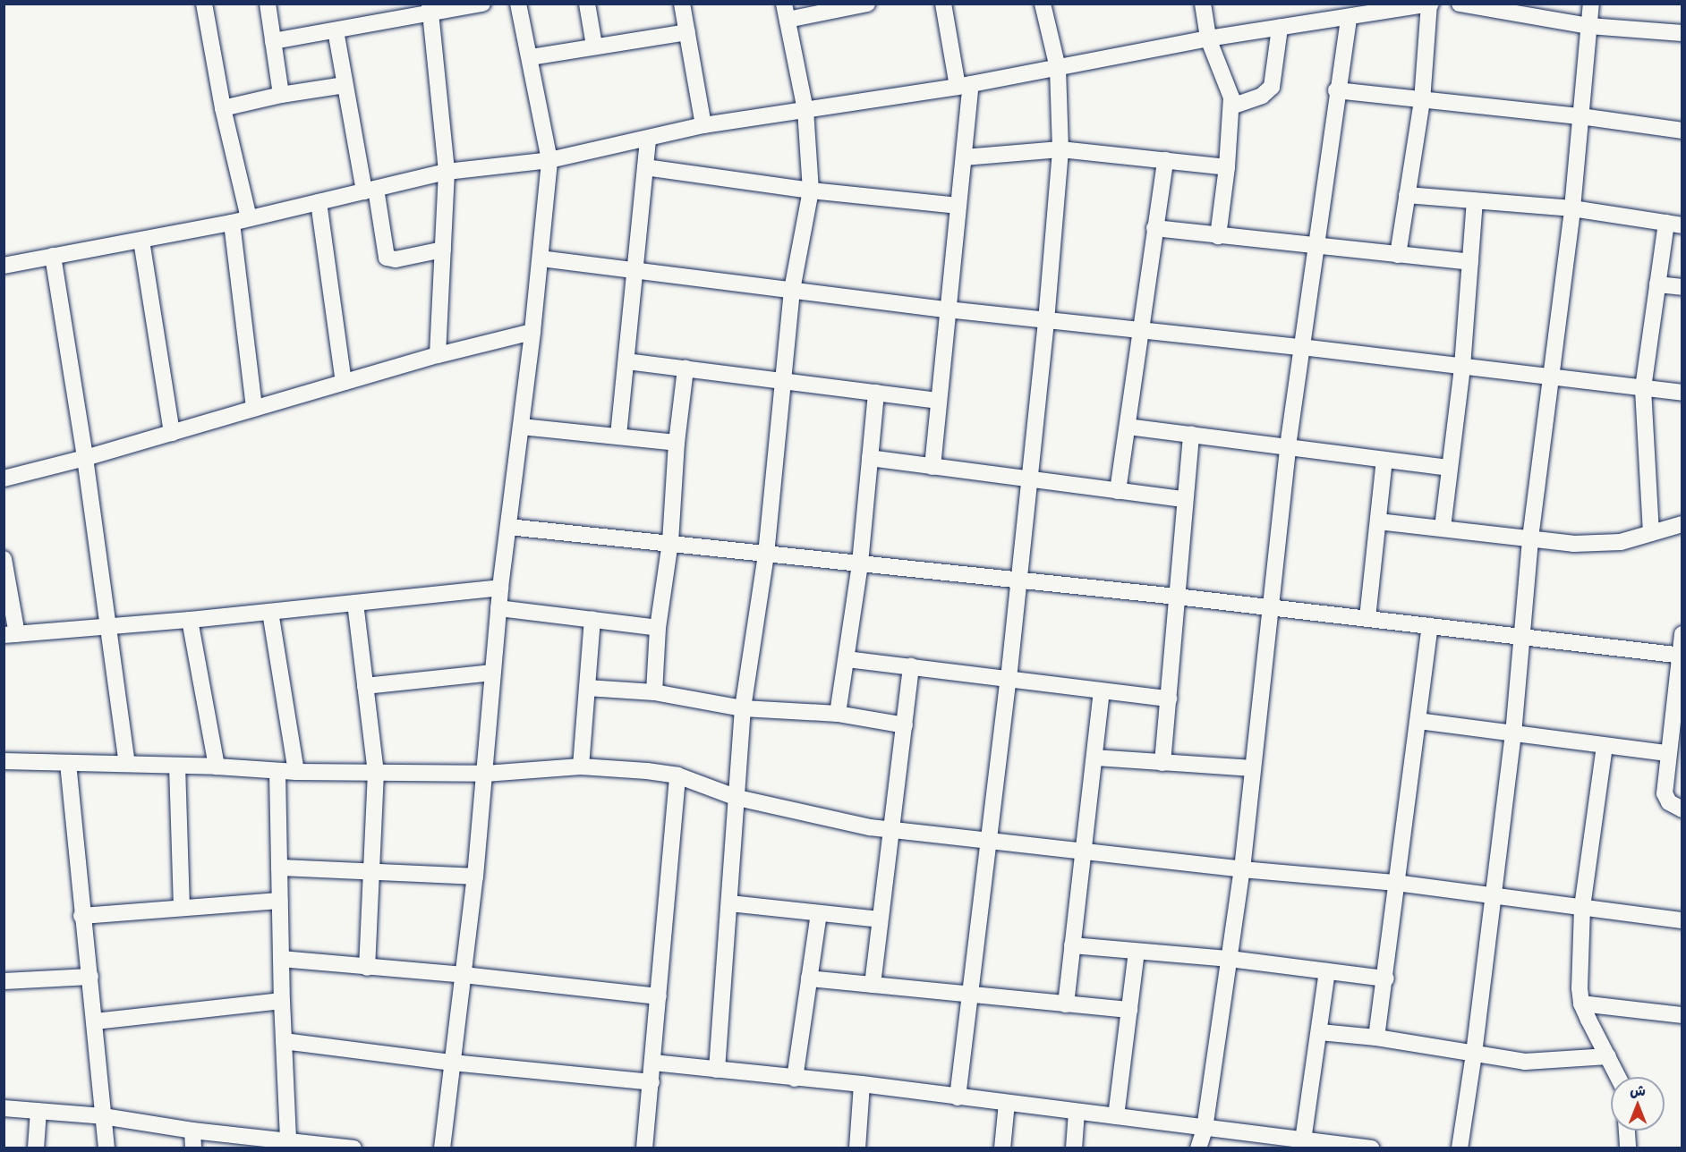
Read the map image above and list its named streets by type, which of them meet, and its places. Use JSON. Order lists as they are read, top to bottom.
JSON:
{
  "north": "top"
}
